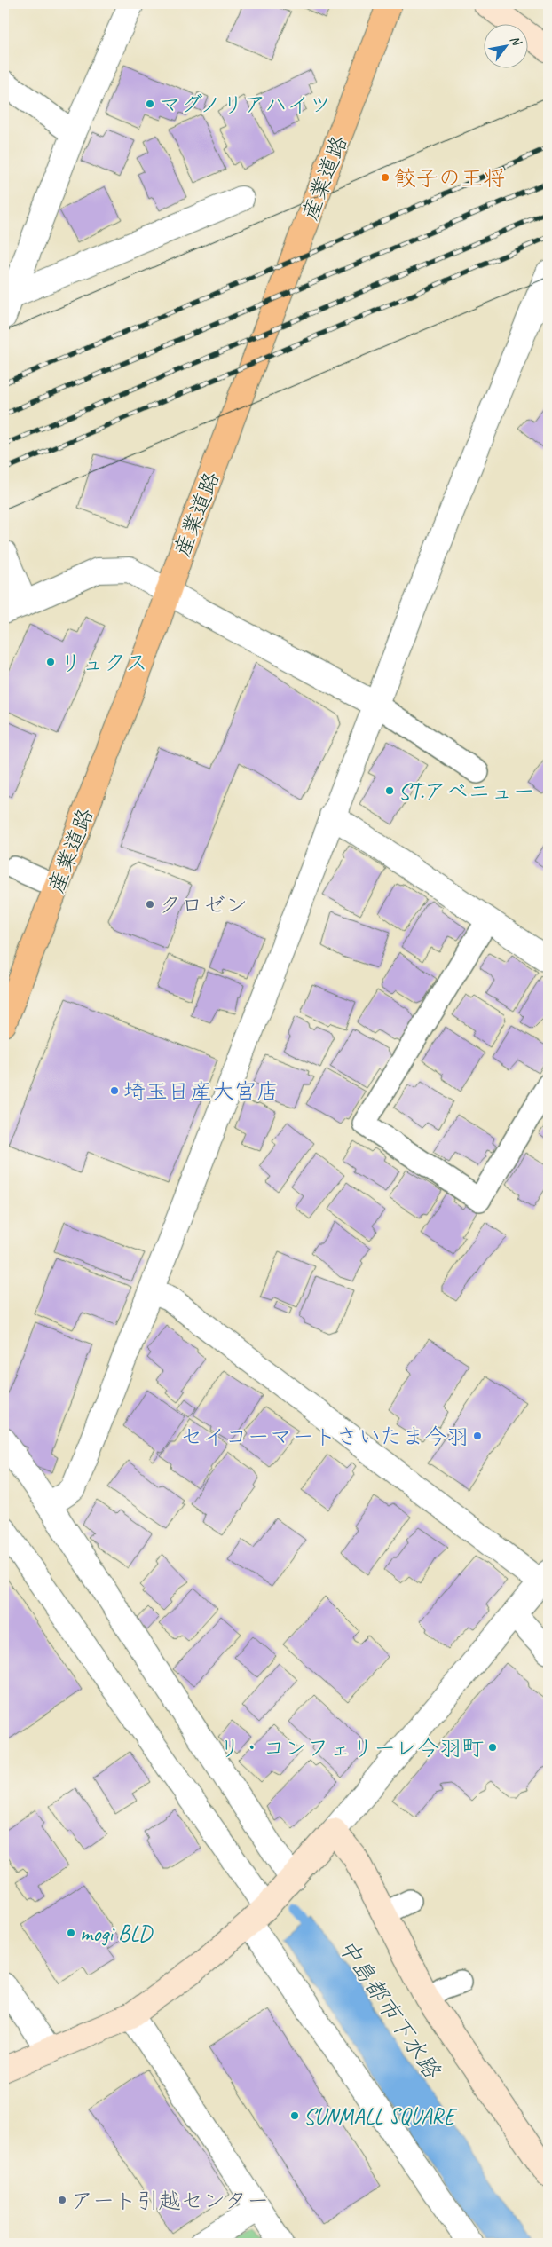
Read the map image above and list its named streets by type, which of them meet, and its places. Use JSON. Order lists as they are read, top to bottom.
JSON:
{
  "streets": {
    "main road": ["産業道路"]
  },
  "water": ["中島都市下水路"],
  "places": [
    "マグノリアハイツ",
    "餃子の王将",
    "リュクス",
    "ST.アベニュー",
    "クロゼン",
    "埼玉日産大宮店",
    "セイコーマートさいたま今羽",
    "リ・コンフェリーレ今羽町",
    "mogi BLD",
    "SUNMALL SQUARE",
    "アート引越センター"
  ],
  "north": "top right"
}
